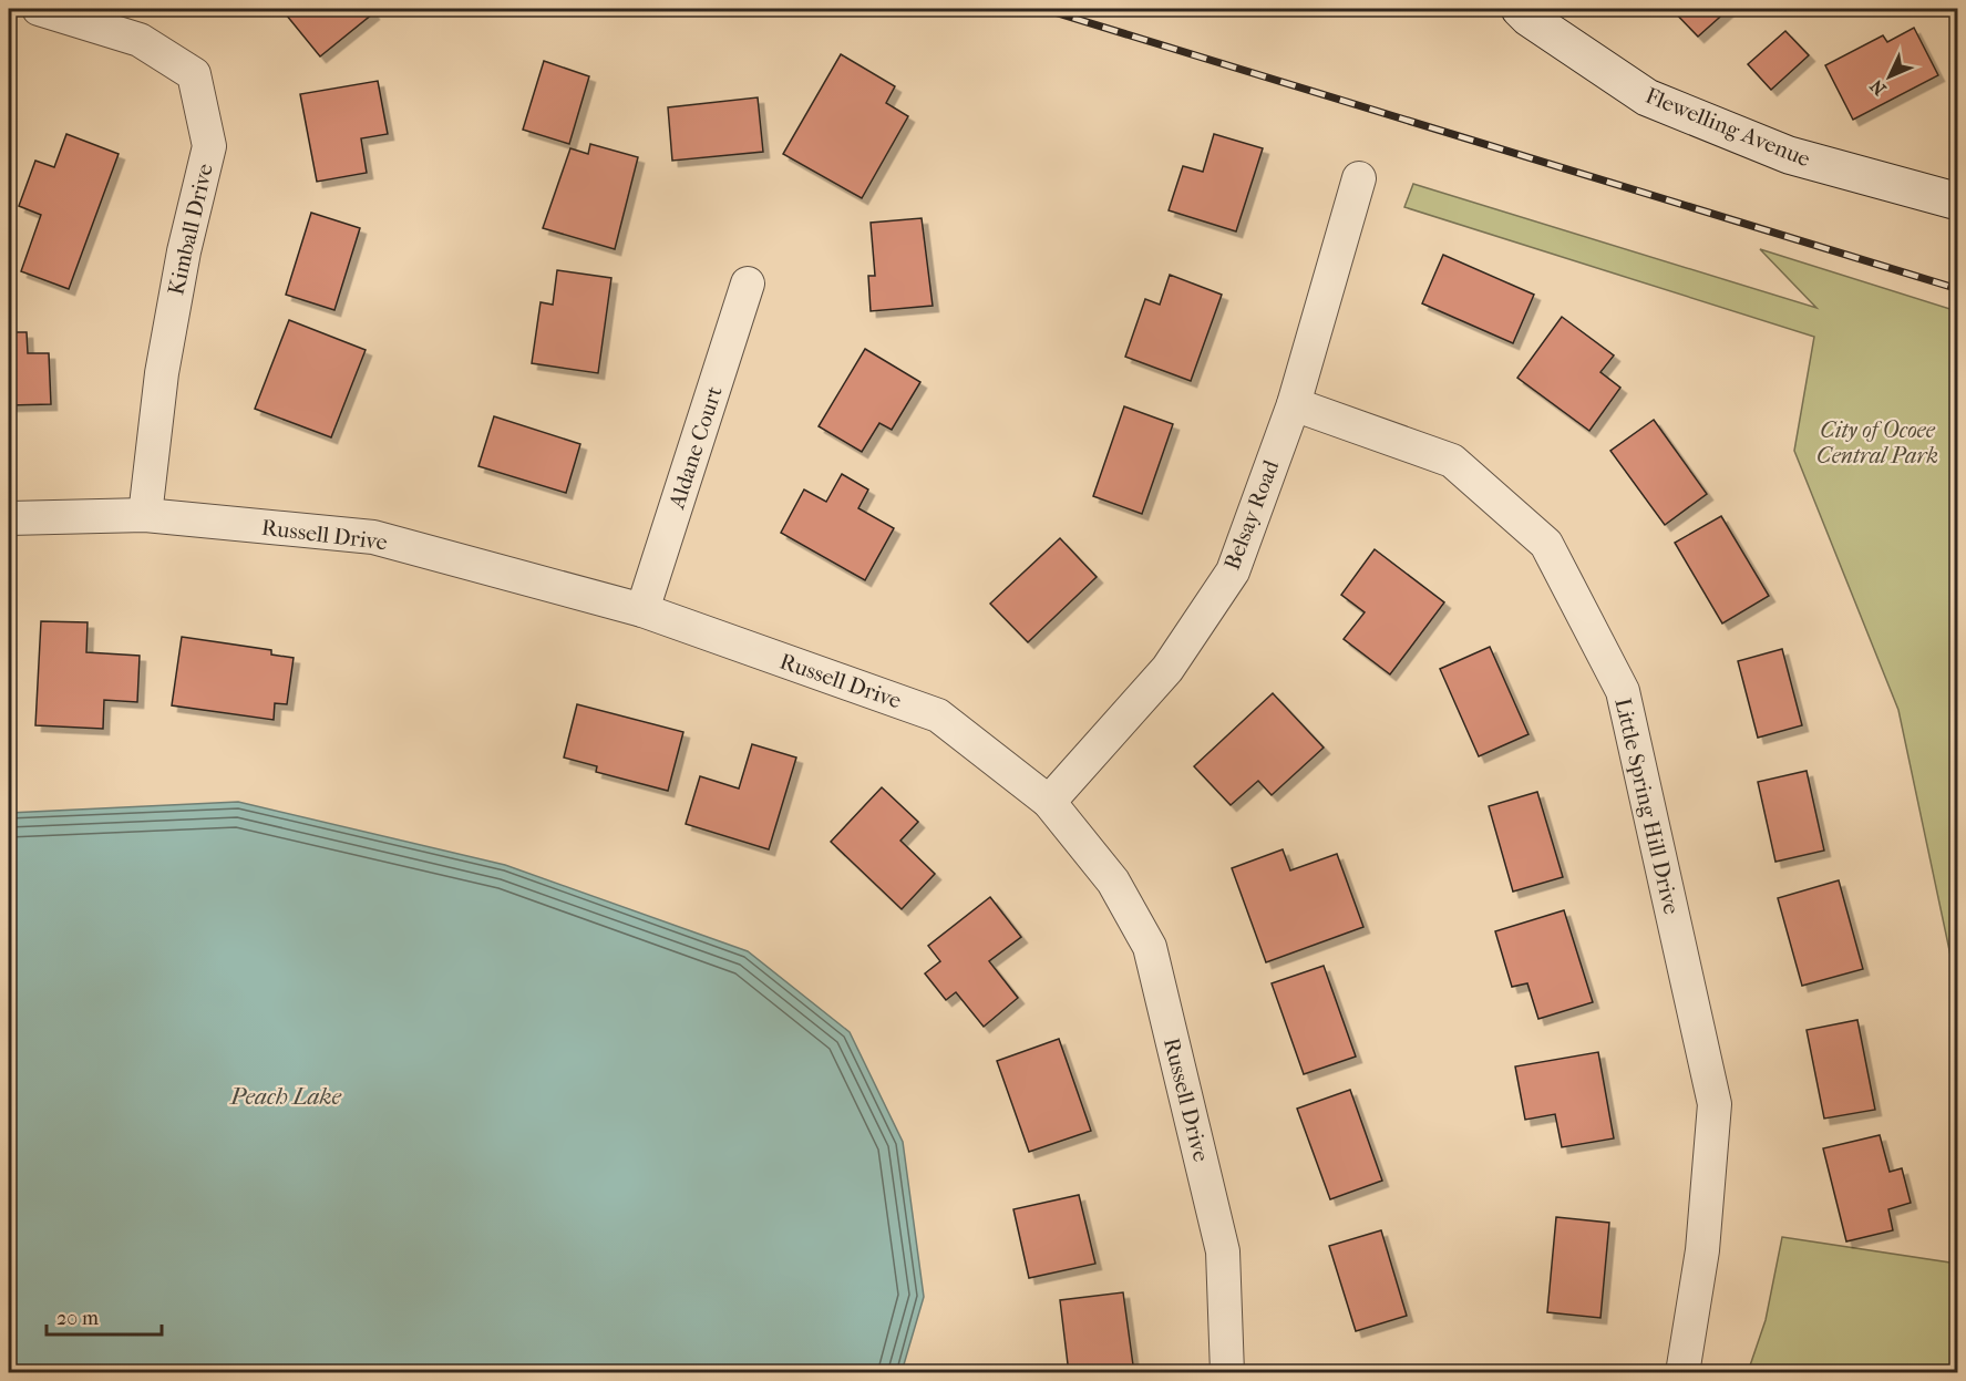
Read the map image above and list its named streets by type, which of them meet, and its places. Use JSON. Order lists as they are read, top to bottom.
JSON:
{
  "streets": {
    "street": [
      "Flewelling Avenue",
      "Kimball Drive",
      "Aldane Court",
      "Belsay Road",
      "Russell Drive",
      "Little Spring Hill Drive"
    ]
  },
  "crossings": [
    ["Kimball Drive", "Russell Drive"],
    ["Aldane Court", "Russell Drive"],
    ["Belsay Road", "Russell Drive"],
    ["Belsay Road", "Little Spring Hill Drive"]
  ],
  "water": ["Peach Lake"],
  "parks": ["City of Ocoee Central Park"],
  "scale_bar": "20 m",
  "north": "bottom left"
}
